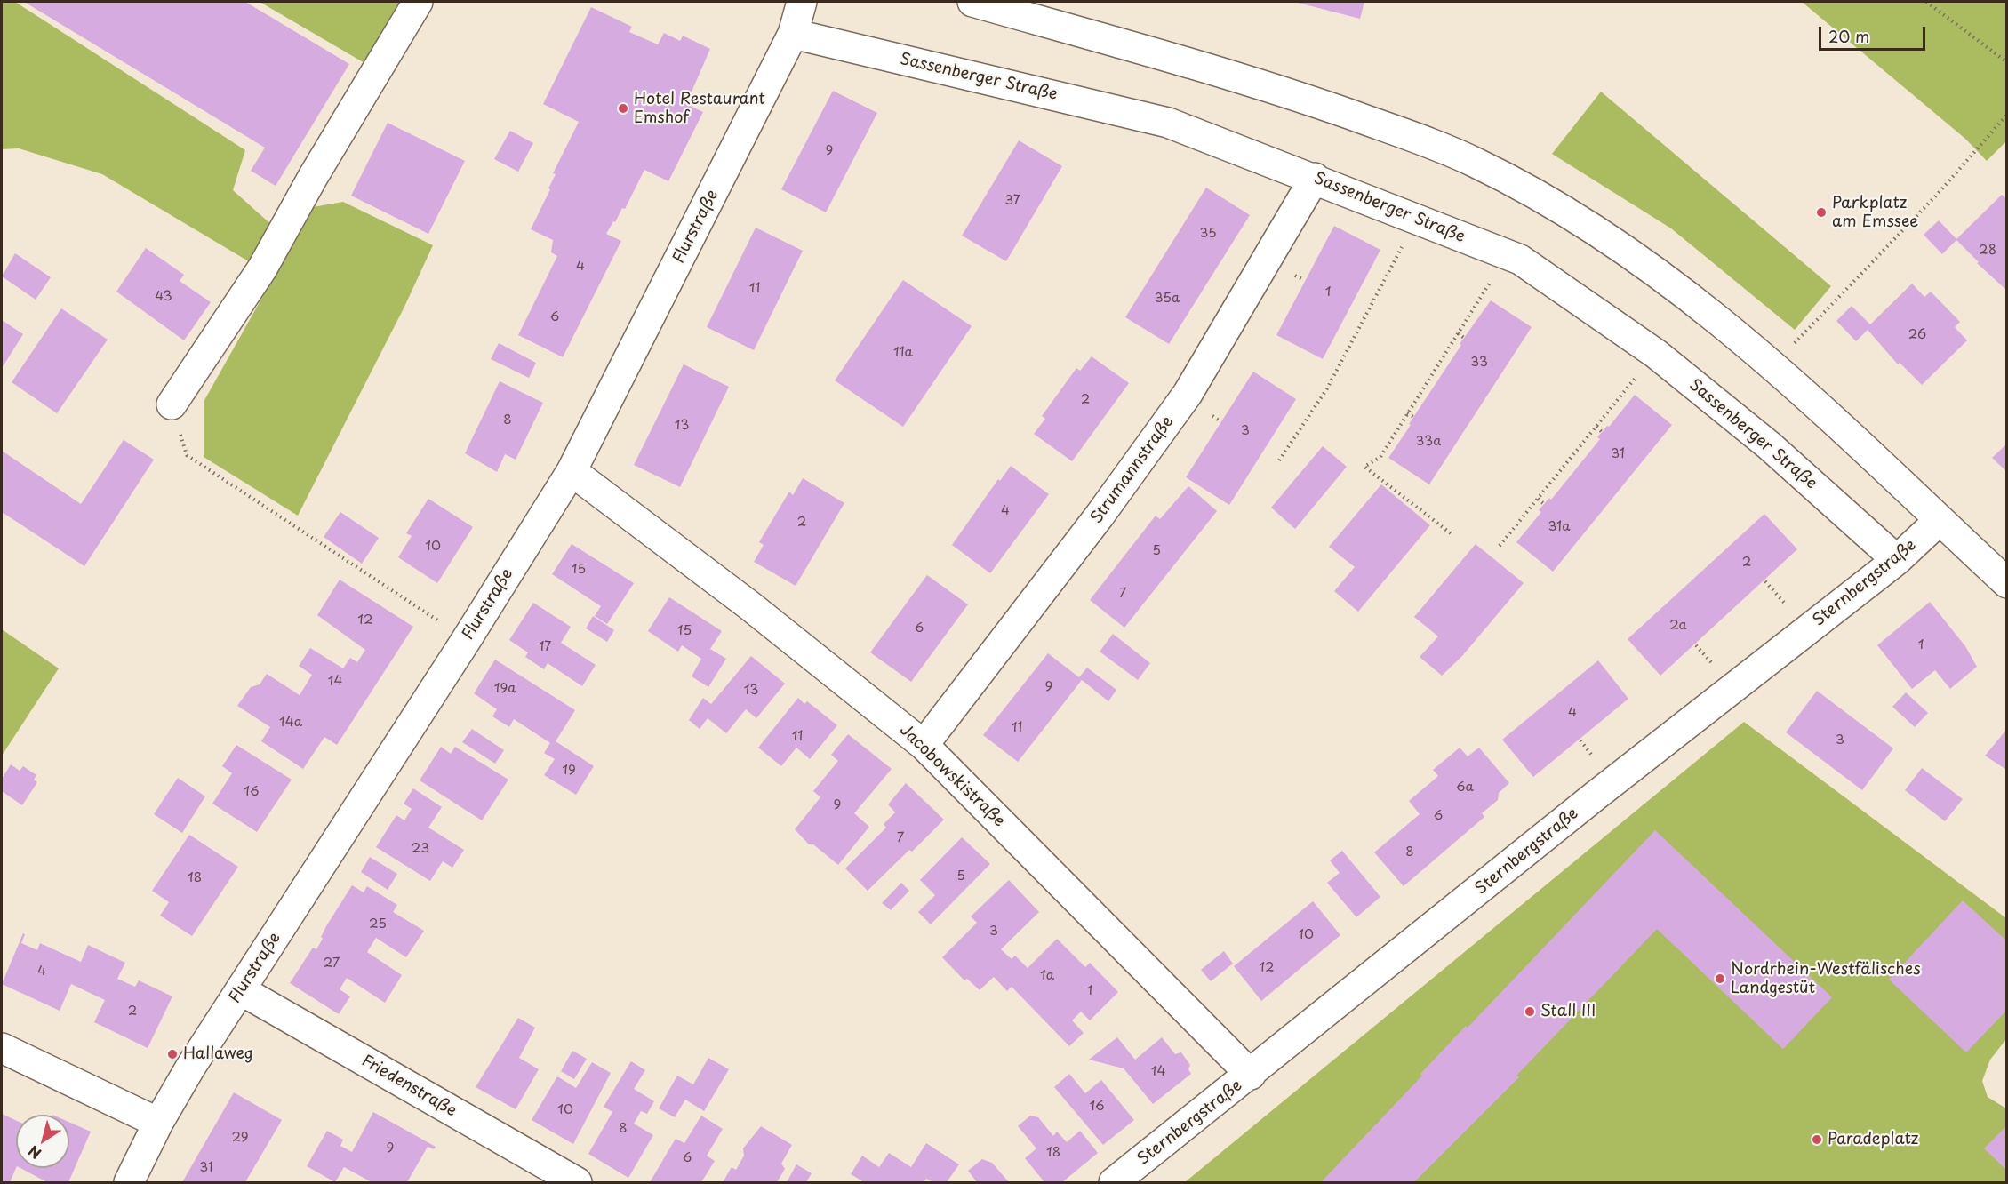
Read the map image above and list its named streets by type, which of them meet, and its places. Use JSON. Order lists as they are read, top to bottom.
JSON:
{
  "streets": {
    "street": [
      "Sassenberger Straße",
      "Flurstraße",
      "Strumannstraße",
      "Sternbergstraße",
      "Jacobowskistraße",
      "Friedenstraße"
    ]
  },
  "crossings": [
    ["Sassenberger Straße", "Flurstraße"],
    ["Sassenberger Straße", "Strumannstraße"],
    ["Sassenberger Straße", "Sternbergstraße"],
    ["Flurstraße", "Jacobowskistraße"],
    ["Flurstraße", "Friedenstraße"],
    ["Strumannstraße", "Jacobowskistraße"],
    ["Sternbergstraße", "Jacobowskistraße"]
  ],
  "places": [
    "Hotel Restaurant Emshof",
    "Parkplatz am Emssee",
    "Nordrhein-Westfälisches Landgestüt",
    "Stall III",
    "Hallaweg",
    "Paradeplatz"
  ],
  "house_numbers": [
    "9",
    "37",
    "35",
    "28",
    "4",
    "11",
    "1",
    "43",
    "35a",
    "6",
    "26",
    "11a",
    "33",
    "2",
    "8",
    "13",
    "3",
    "33a",
    "31",
    "4",
    "2",
    "31a",
    "10",
    "5",
    "2",
    "15",
    "7",
    "12",
    "2a",
    "6",
    "15",
    "1",
    "17",
    "14",
    "9",
    "19a",
    "13",
    "4",
    "14a",
    "11",
    "11",
    "3",
    "19",
    "6a",
    "16",
    "9",
    "6",
    "7",
    "23",
    "8",
    "5",
    "18",
    "25",
    "3",
    "10",
    "27",
    "12",
    "4",
    "1a",
    "1",
    "2",
    "14",
    "16",
    "10",
    "8",
    "29",
    "9",
    "18",
    "6",
    "31"
  ],
  "scale_bar": "20 m",
  "north": "bottom left"
}
